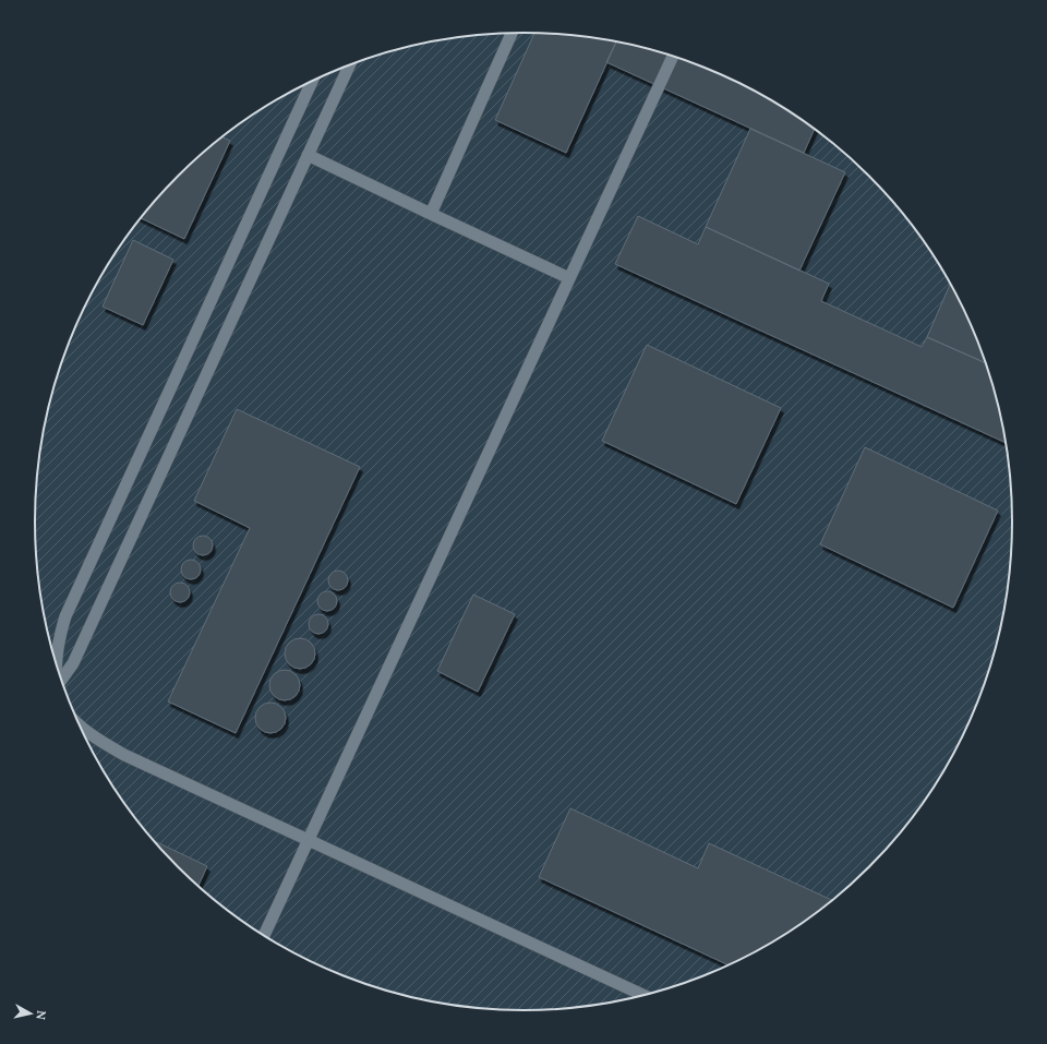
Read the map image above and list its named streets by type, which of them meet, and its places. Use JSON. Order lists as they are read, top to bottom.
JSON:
{
  "north": "right"
}
